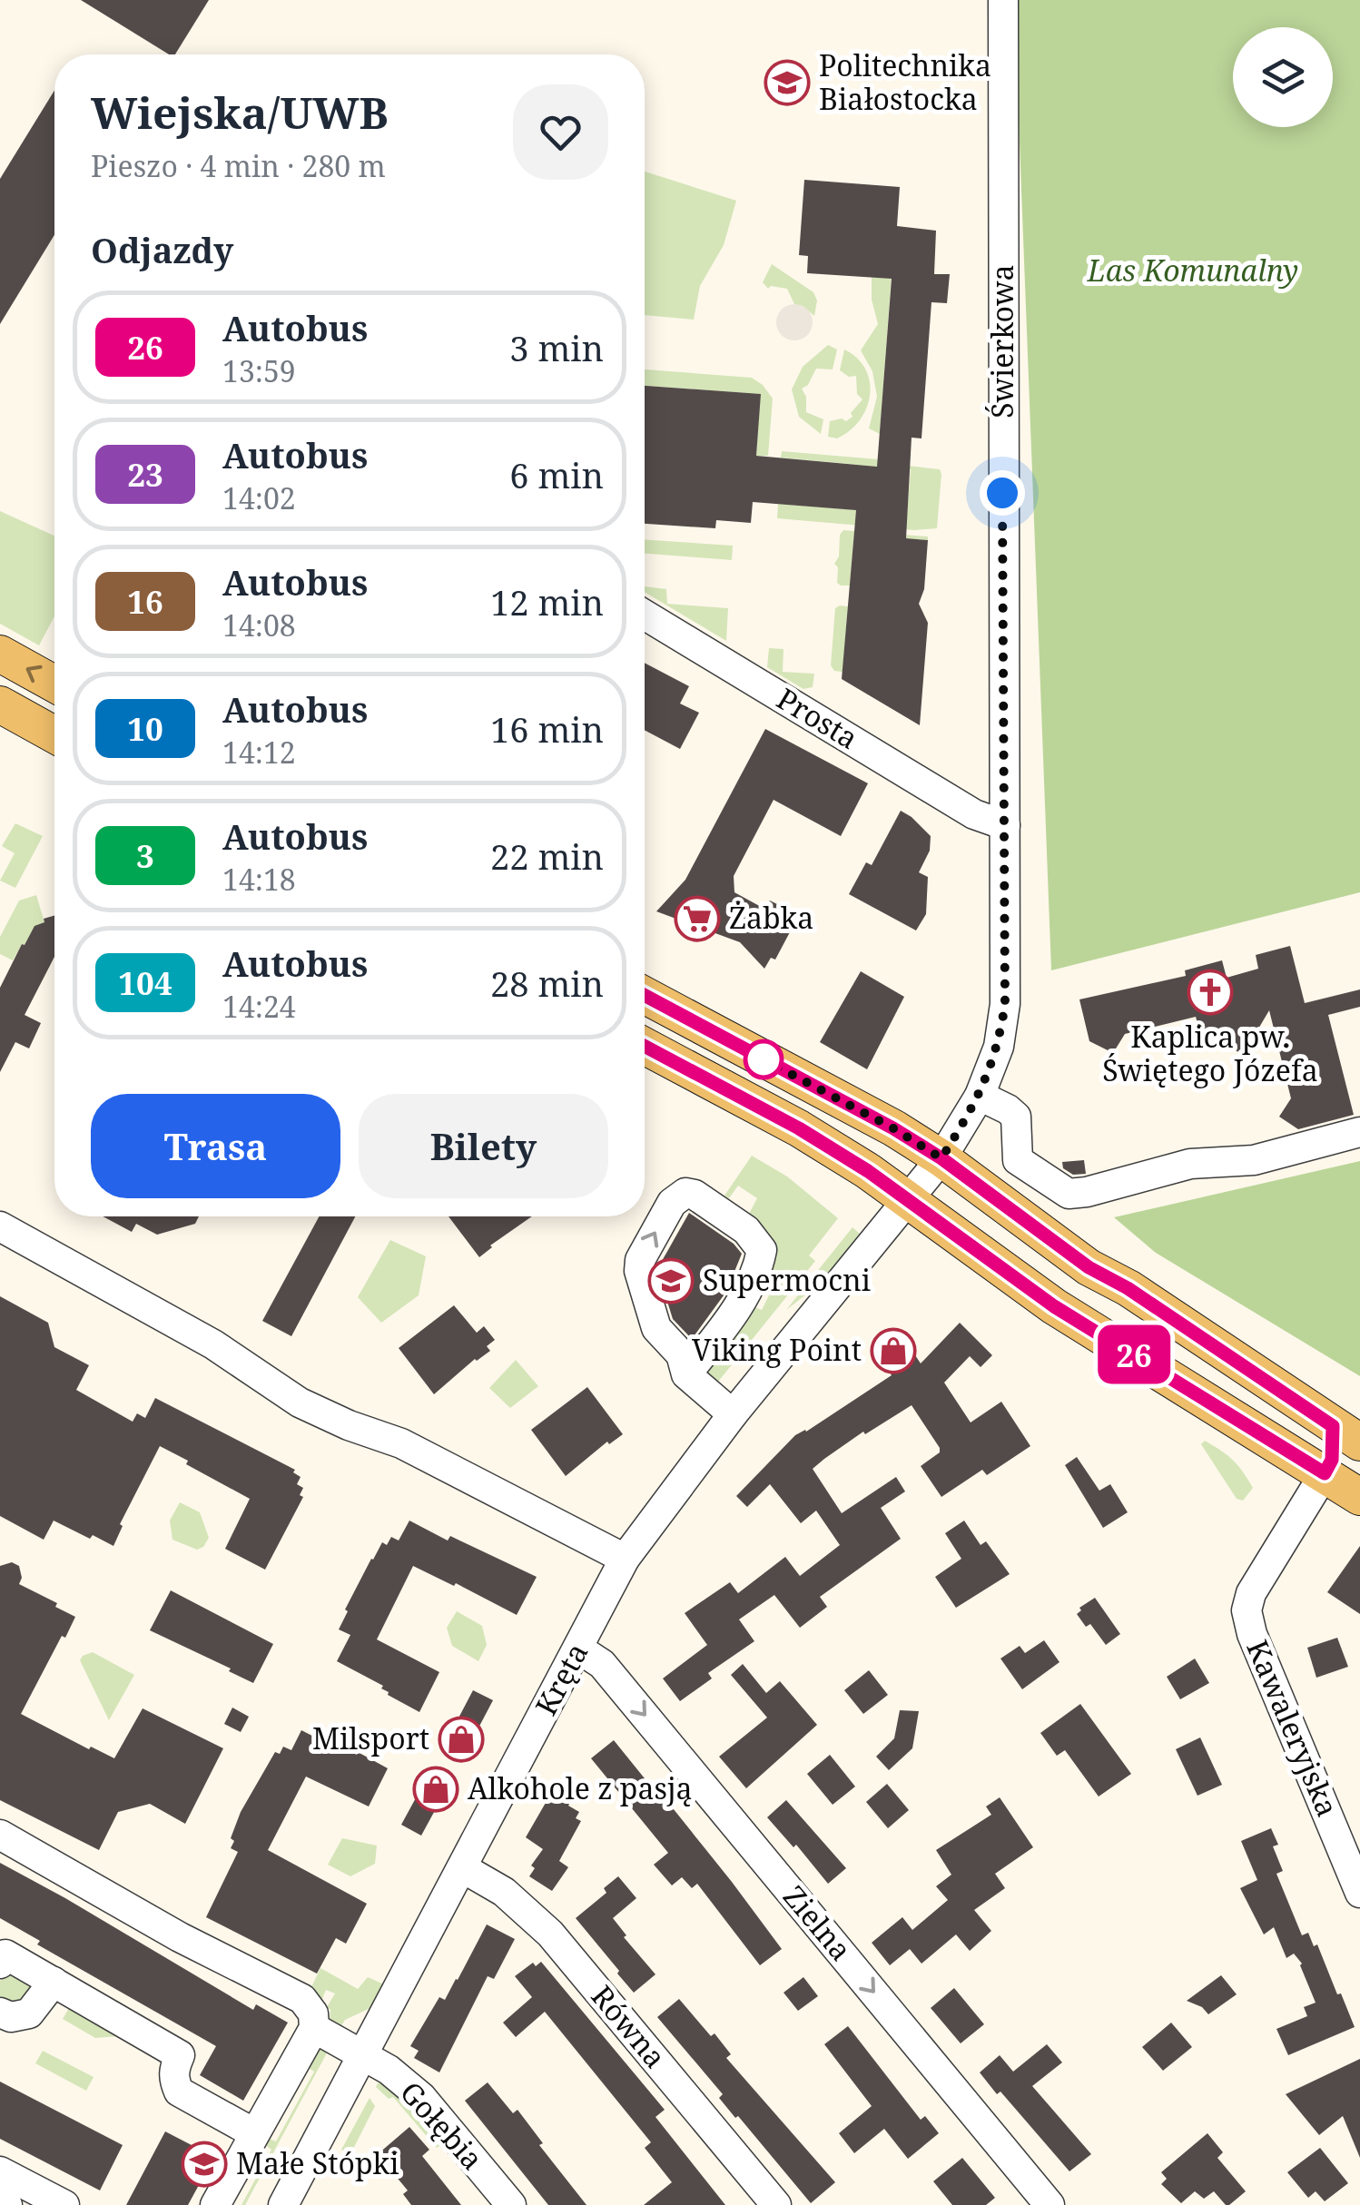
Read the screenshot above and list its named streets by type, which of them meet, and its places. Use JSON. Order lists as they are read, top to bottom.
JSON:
{
  "streets": {
    "street": [
      "Świerkowa",
      "Prosta",
      "Kręta",
      "Kawaleryjska",
      "Zielna",
      "Równa",
      "Gołębia"
    ]
  },
  "crossings": [
    ["Świerkowa", "Prosta"],
    ["Świerkowa", "Kręta"],
    ["Kręta", "Zielna"],
    ["Kręta", "Równa"],
    ["Kręta", "Gołębia"]
  ],
  "one_way": ["Zielna"],
  "parks": ["Las Komunalny"],
  "places": {
    "school or university": ["Politechnika Białostocka", "Supermocni", "Małe Stópki"],
    "supermarket": ["Żabka"],
    "church": ["Kaplica pw. Świętego Józefa"],
    "shop": ["Viking Point", "Milsport", "Alkohole z pasją"]
  },
  "lines": ["bus line 26"],
  "page": {
    "on_map": "26",
    "heading": [
      ["Wiejska/UWB", "Pieszo · 4 min · 280 m"],
      "Odjazdy"
    ],
    "list": [
      {
        "mark": "26",
        "name": "Autobus",
        "note": "13:59",
        "value": "3 min"
      },
      {
        "mark": "23",
        "name": "Autobus",
        "note": "14:02",
        "value": "6 min"
      },
      {
        "mark": "16",
        "name": "Autobus",
        "note": "14:08",
        "value": "12 min"
      },
      {
        "mark": "10",
        "name": "Autobus",
        "note": "14:12",
        "value": "16 min"
      },
      {
        "mark": "3",
        "name": "Autobus",
        "note": "14:18",
        "value": "22 min"
      },
      {
        "mark": "104",
        "name": "Autobus",
        "note": "14:24",
        "value": "28 min"
      }
    ],
    "buttons": ["Trasa", "Bilety"]
  }
}
